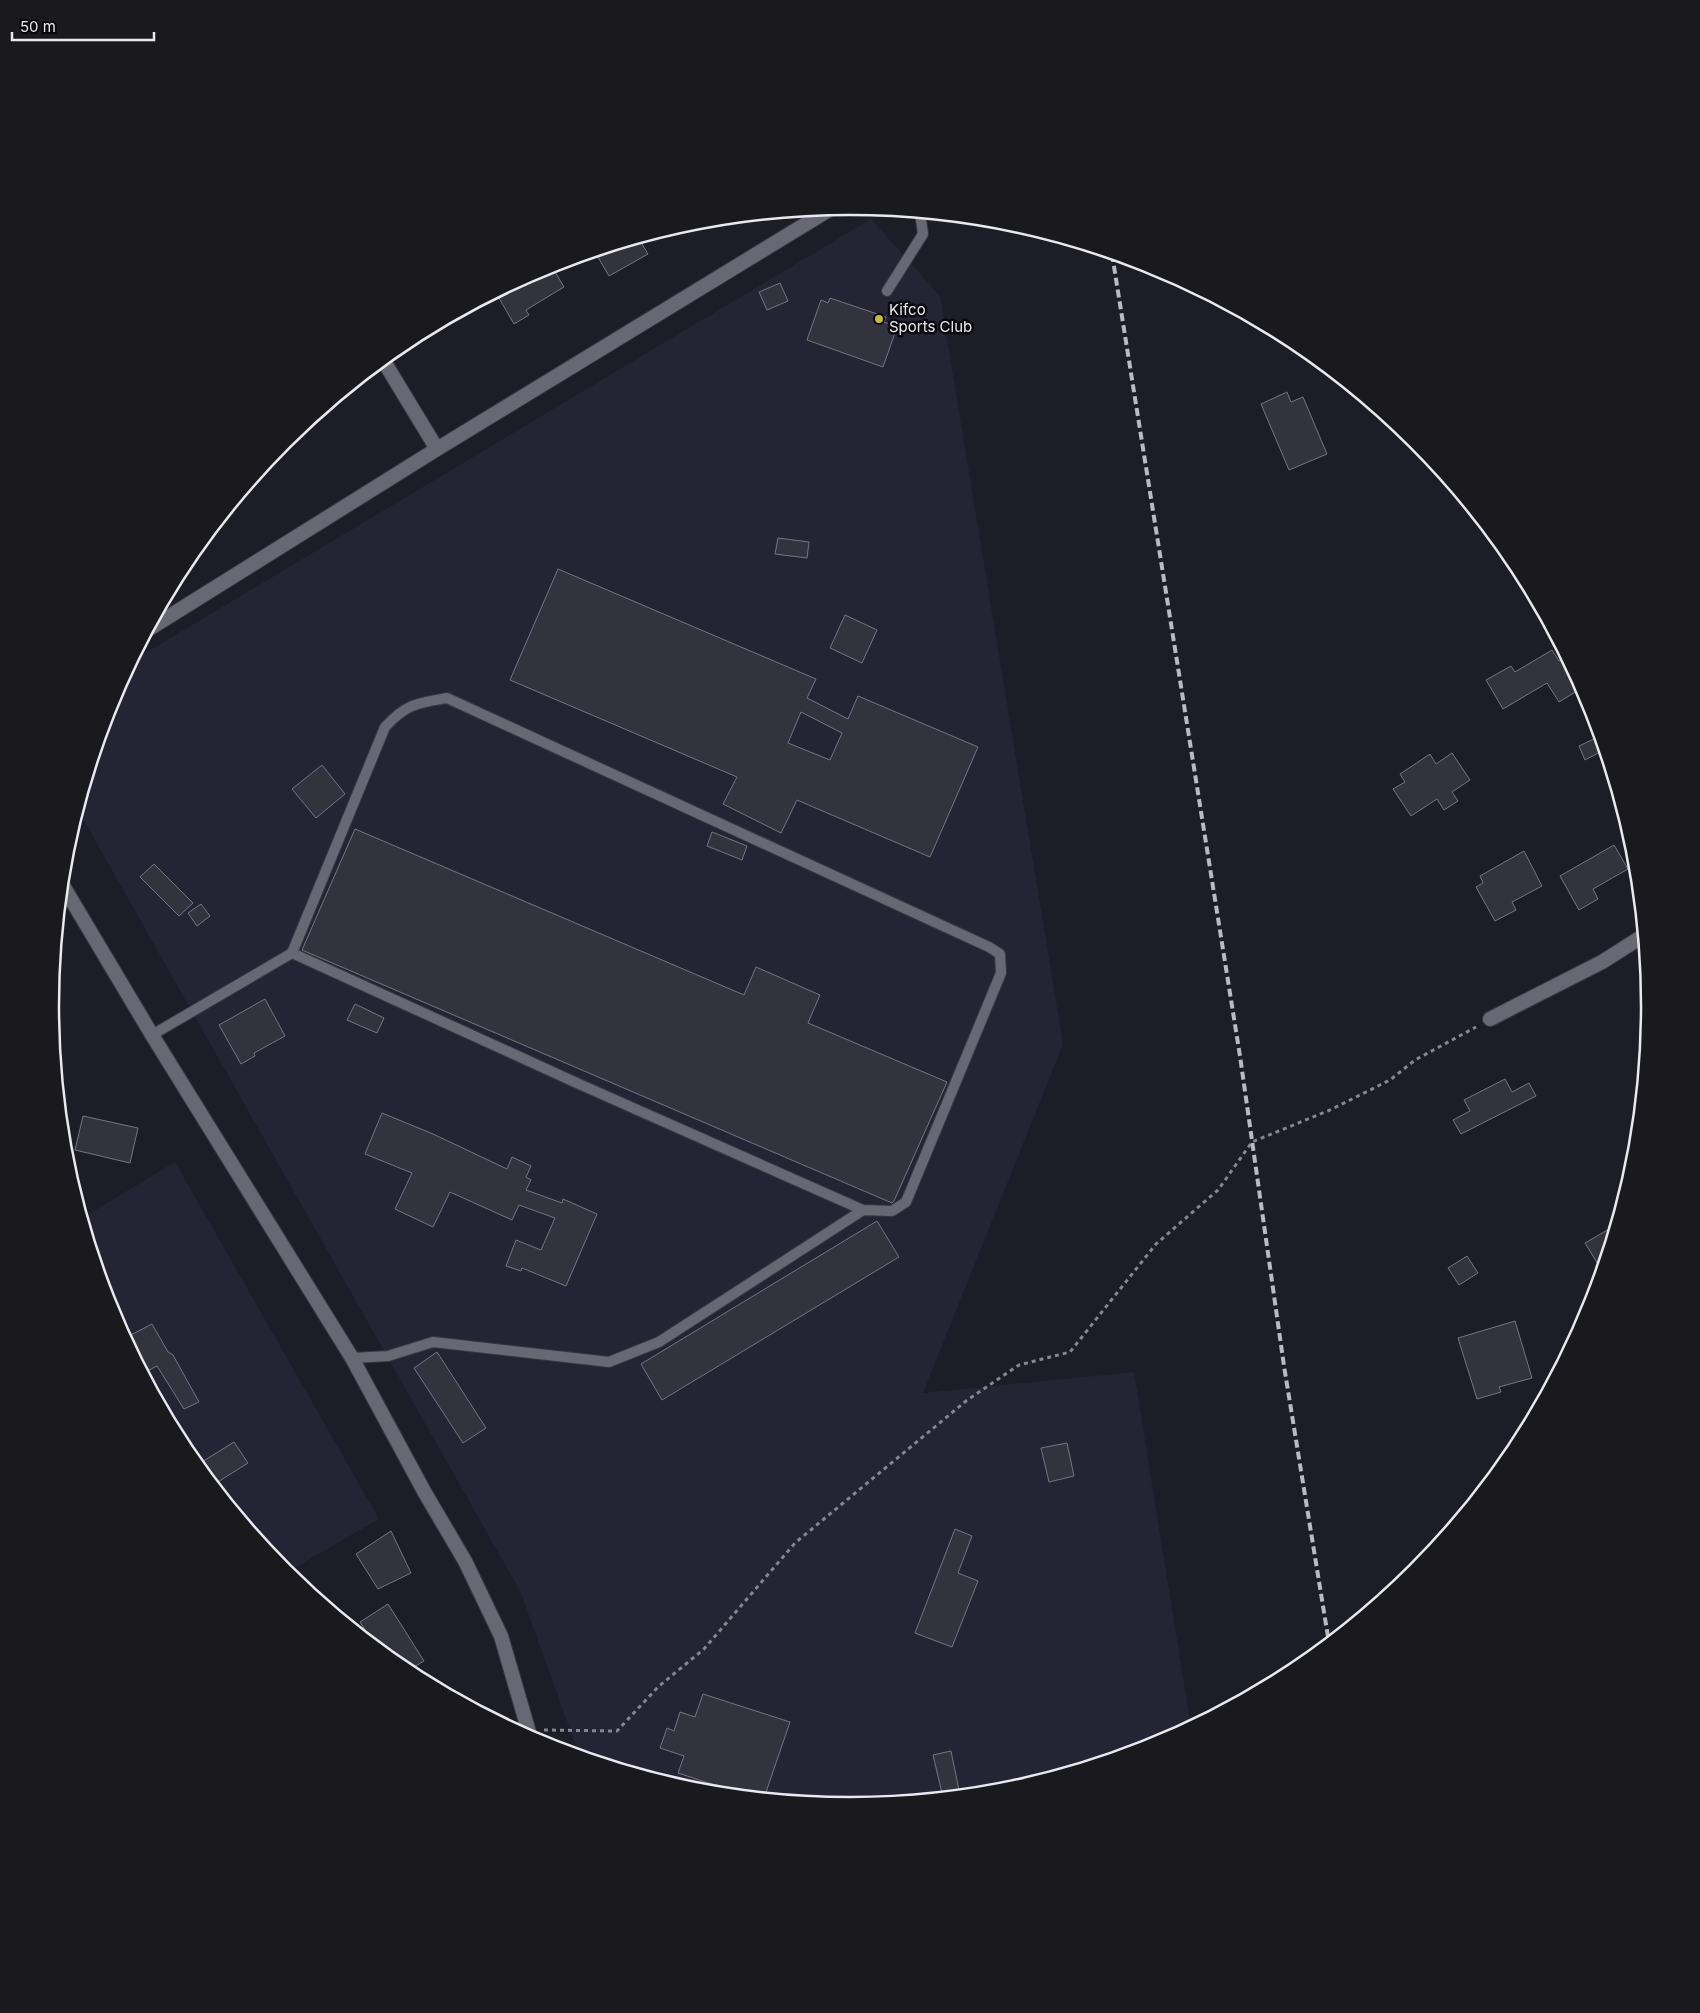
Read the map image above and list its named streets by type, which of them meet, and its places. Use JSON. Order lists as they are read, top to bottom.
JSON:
{
  "places": ["Kifco Sports Club"],
  "scale_bar": "50 m"
}
